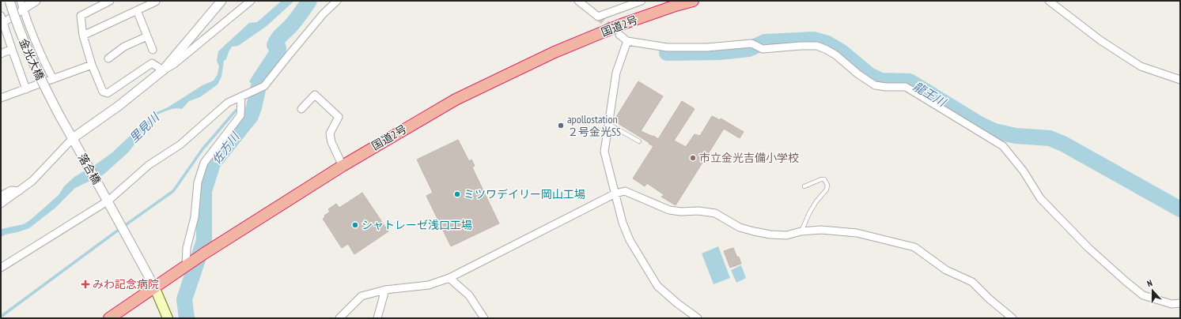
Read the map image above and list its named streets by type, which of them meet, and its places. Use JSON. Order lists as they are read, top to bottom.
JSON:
{
  "streets": {
    "highway": ["国道2号"],
    "street": ["金光大橋", "落合橋"]
  },
  "crossings": [
    ["国道2号", "落合橋"],
    ["金光大橋", "落合橋"]
  ],
  "water": ["龍王川", "里見川", "佐方川"],
  "places": {
    "other": [
      "apollostation ２号金光SS",
      "市立金光吉備小学校",
      "ミツワデイリー岡山工場",
      "シャトレーゼ浅口工場"
    ],
    "health": ["みわ記念病院"]
  },
  "north": "top"
}
